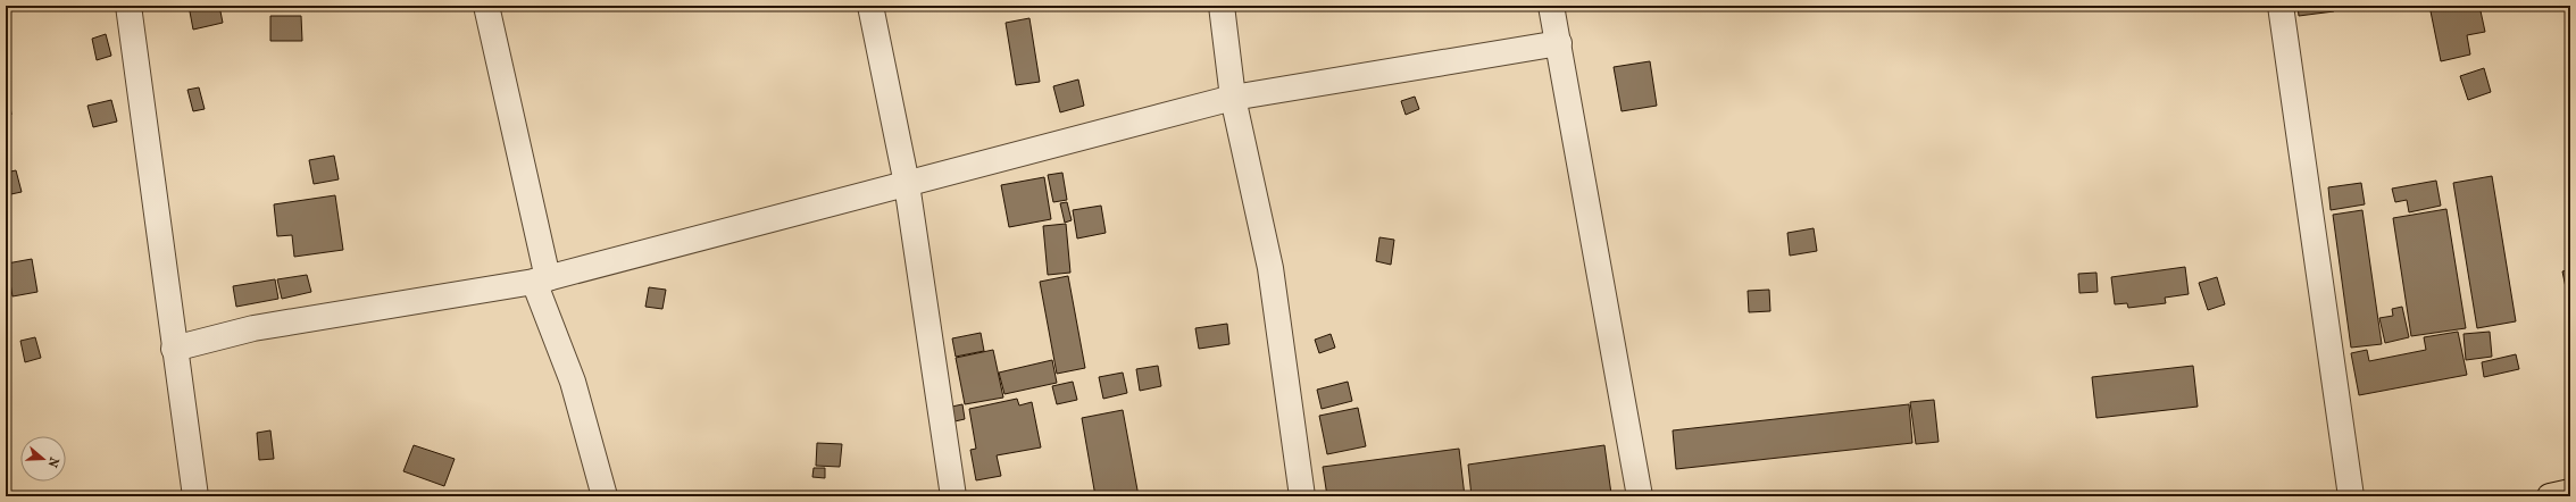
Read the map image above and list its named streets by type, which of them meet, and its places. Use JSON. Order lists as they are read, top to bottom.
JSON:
{
  "north": "right"
}
